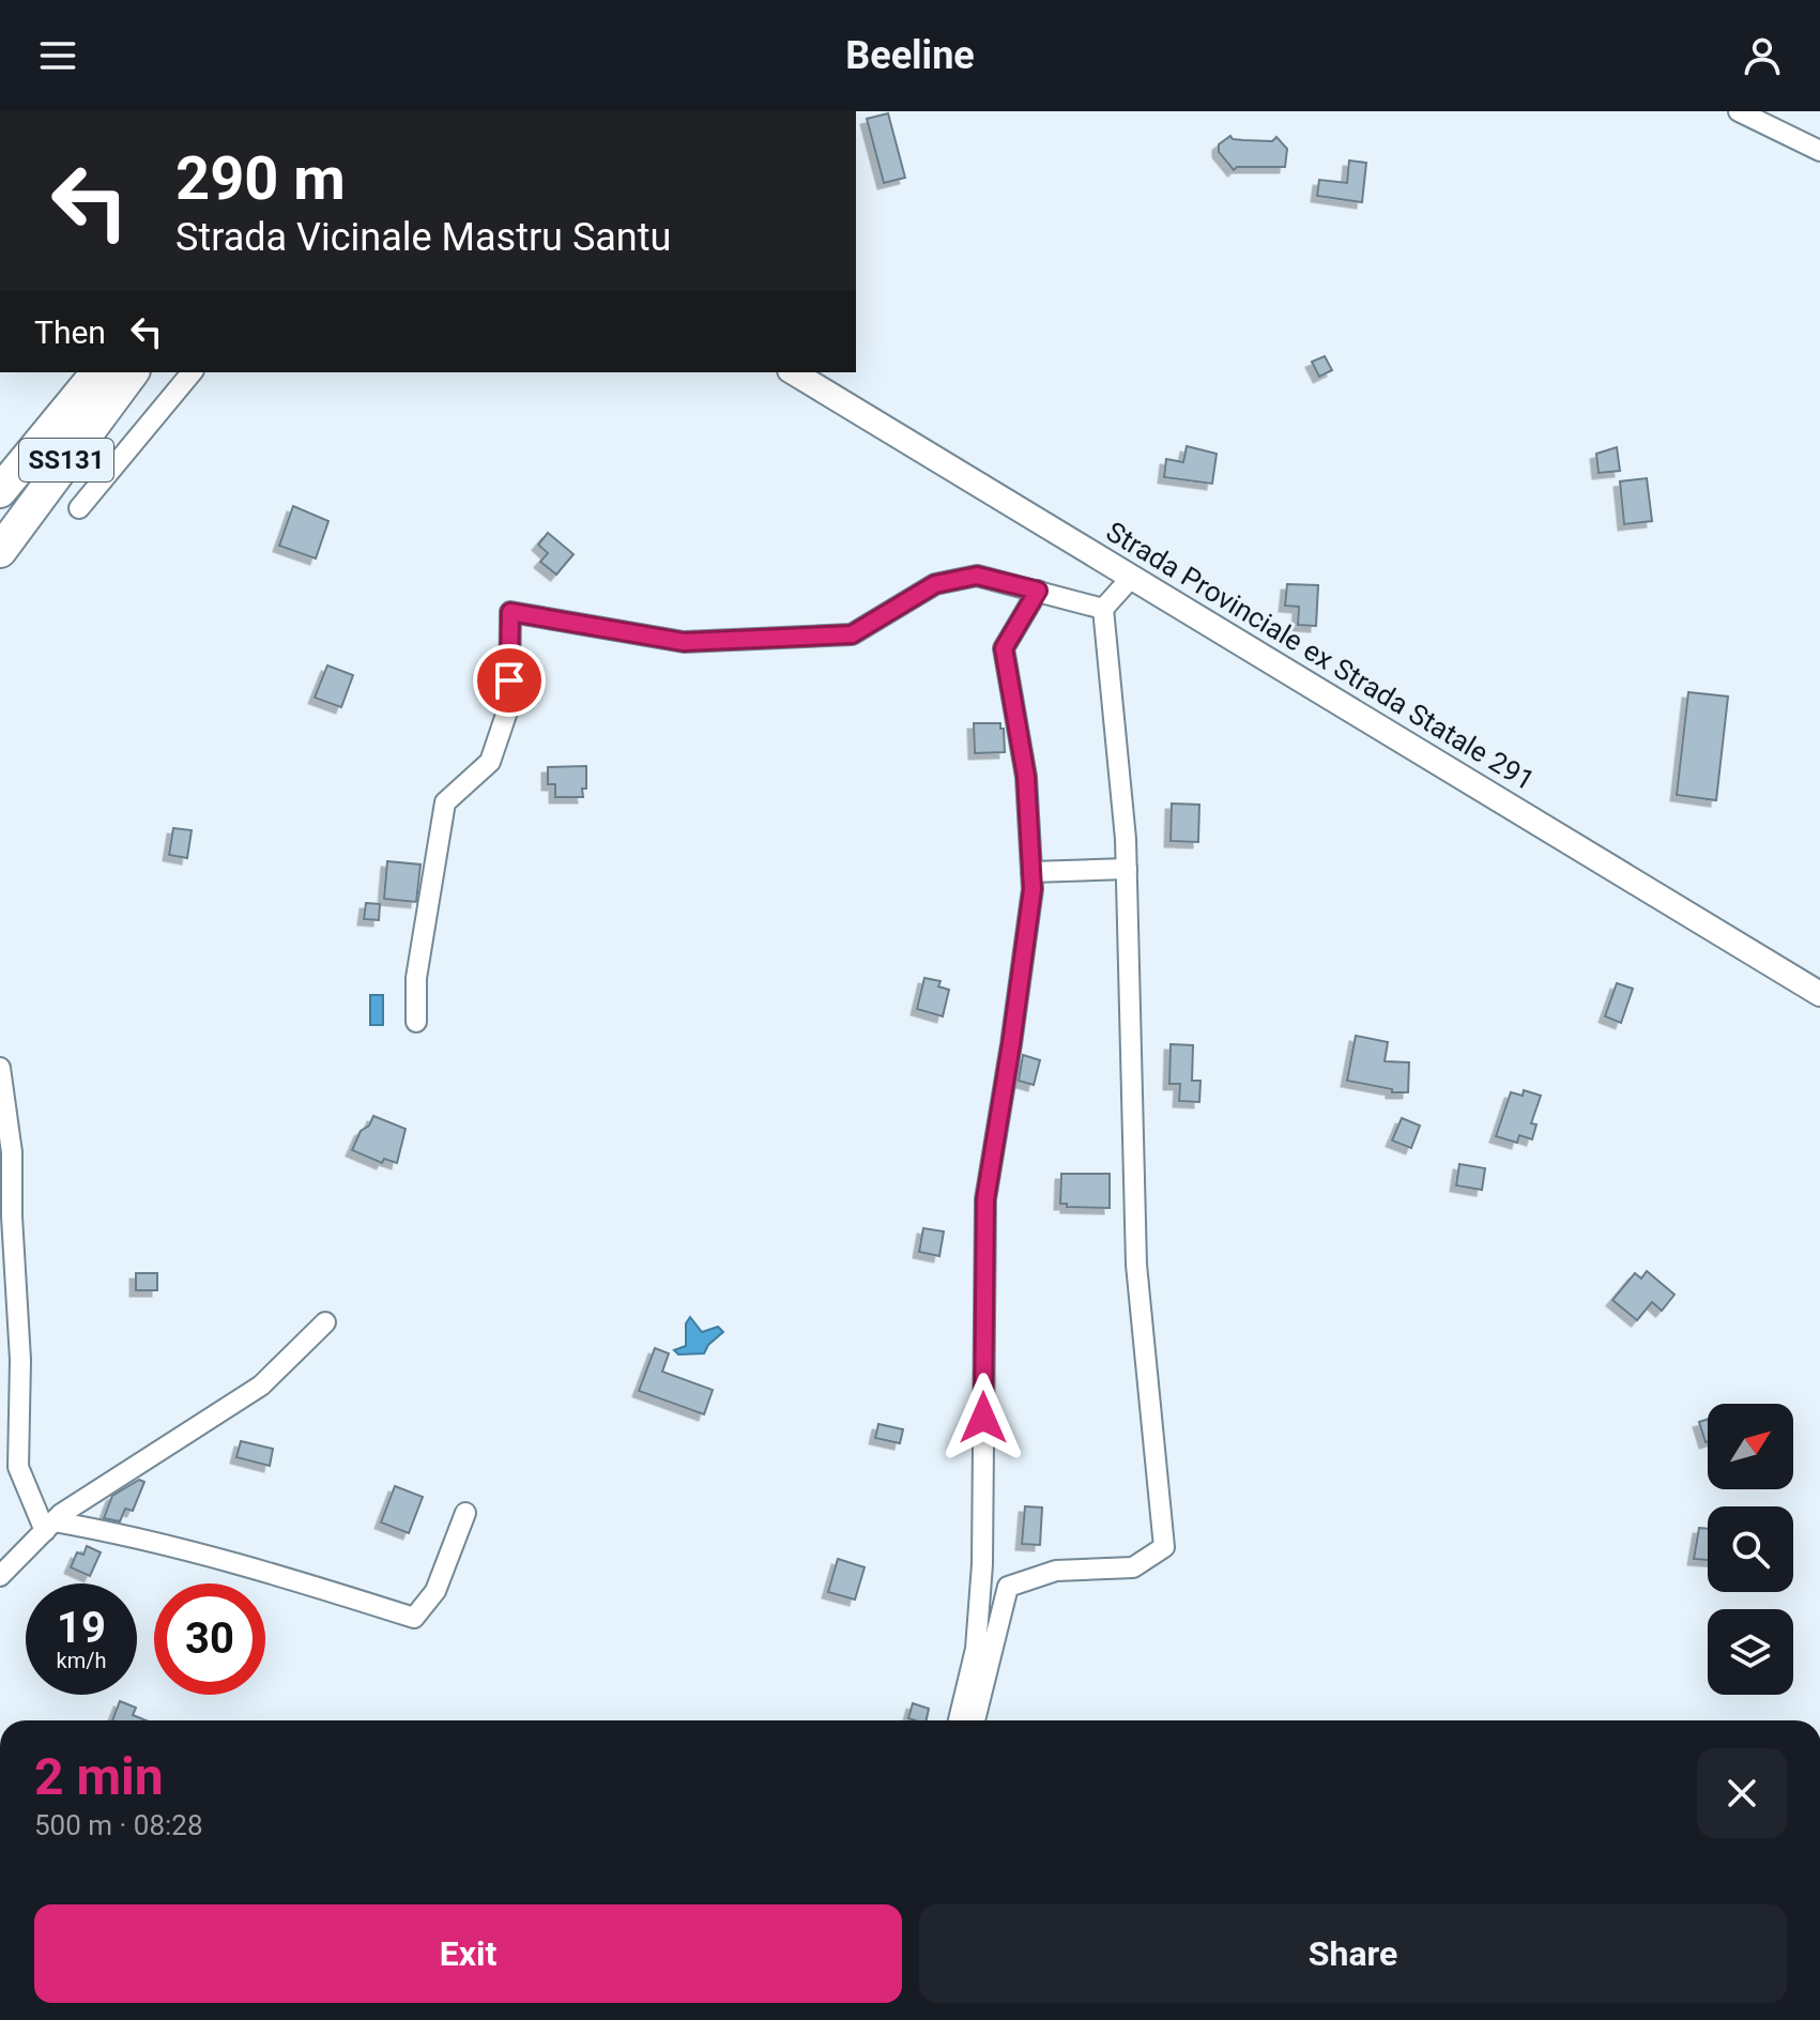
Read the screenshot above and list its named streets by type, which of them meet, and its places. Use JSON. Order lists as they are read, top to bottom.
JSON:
{
  "streets": {
    "highway": ["SS131"],
    "street": ["Strada Provinciale ex Strada Statale 291"]
  },
  "north": "top right",
  "page": {
    "header": "Beeline",
    "turn": ["290 m", "Strada Vicinale Mastru Santu"],
    "then": "Then",
    "speed": "19 km/h",
    "limit": "30",
    "heading": ["2 min", "500 m · 08:28"],
    "buttons": ["Exit", "Share"]
  }
}
